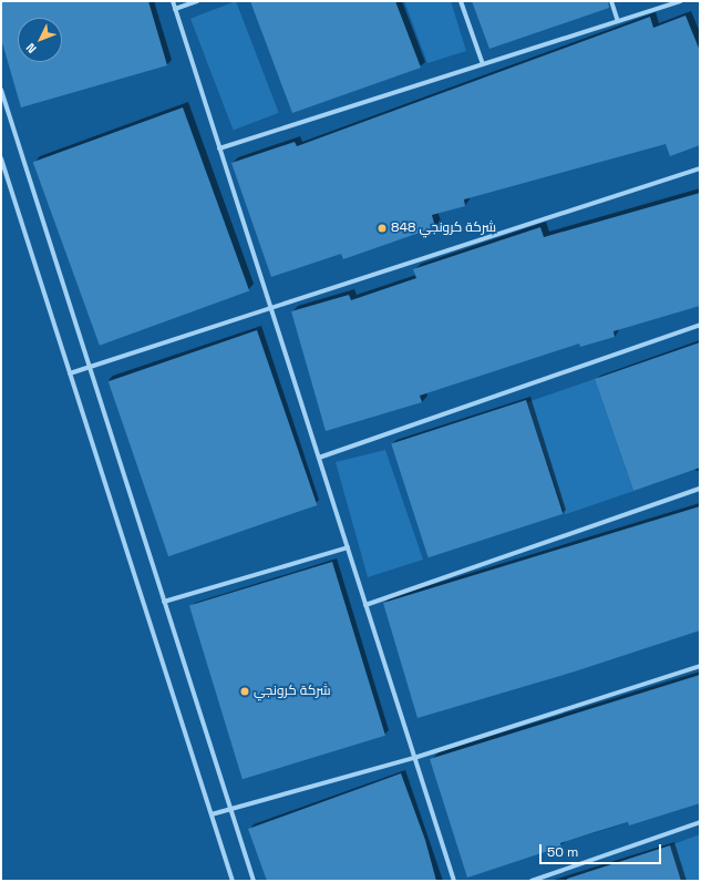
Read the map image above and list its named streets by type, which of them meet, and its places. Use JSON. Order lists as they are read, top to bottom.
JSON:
{
  "places": ["شركة كرونجي 848", "شركة كرونجي"],
  "scale_bar": "50 m",
  "north": "bottom left"
}
